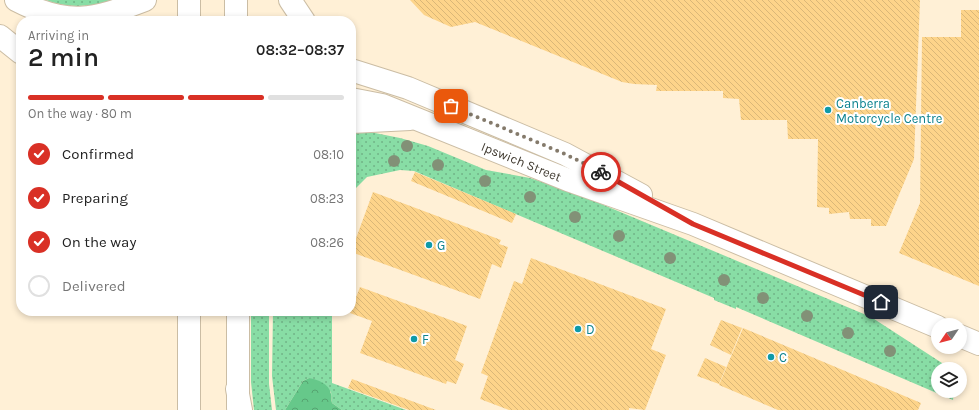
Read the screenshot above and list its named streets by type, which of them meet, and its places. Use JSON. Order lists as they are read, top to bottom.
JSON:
{
  "streets": {
    "main road": ["Ipswich Street"]
  },
  "places": [
    "Canberra Motorcycle Centre",
    "G",
    "D",
    "F",
    "C"
  ],
  "north": "bottom left",
  "page": {
    "heading": ["2 min", "Arriving in", "08:32–08:37"],
    "bar": "On the way · 80 m",
    "list": [
      ["Confirmed", "08:10"],
      ["Preparing", "08:23"],
      ["On the way", "08:26"],
      "Delivered"
    ]
  }
}
